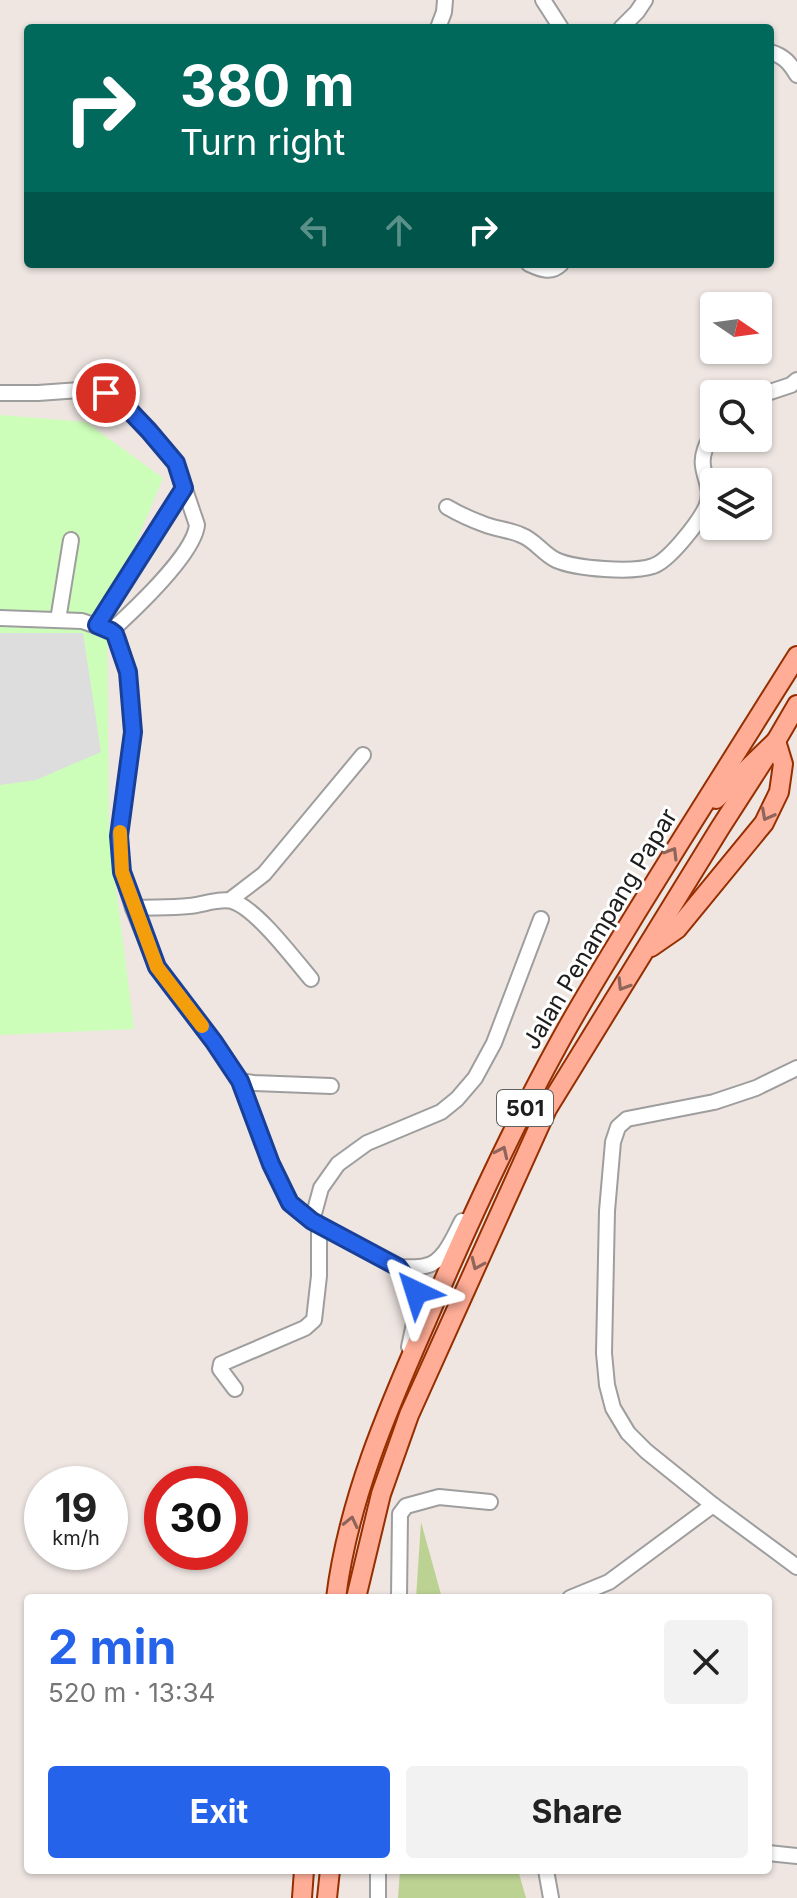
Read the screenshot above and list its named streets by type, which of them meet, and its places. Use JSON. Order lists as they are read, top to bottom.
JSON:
{
  "streets": {
    "main road": ["Jalan Penampang Papar", "501"]
  },
  "north": "right",
  "page": {
    "turn": ["380 m", "Turn right"],
    "speed": "19 km/h",
    "limit": "30",
    "heading": ["2 min", "520 m · 13:34"],
    "buttons": ["Exit", "Share"]
  }
}
